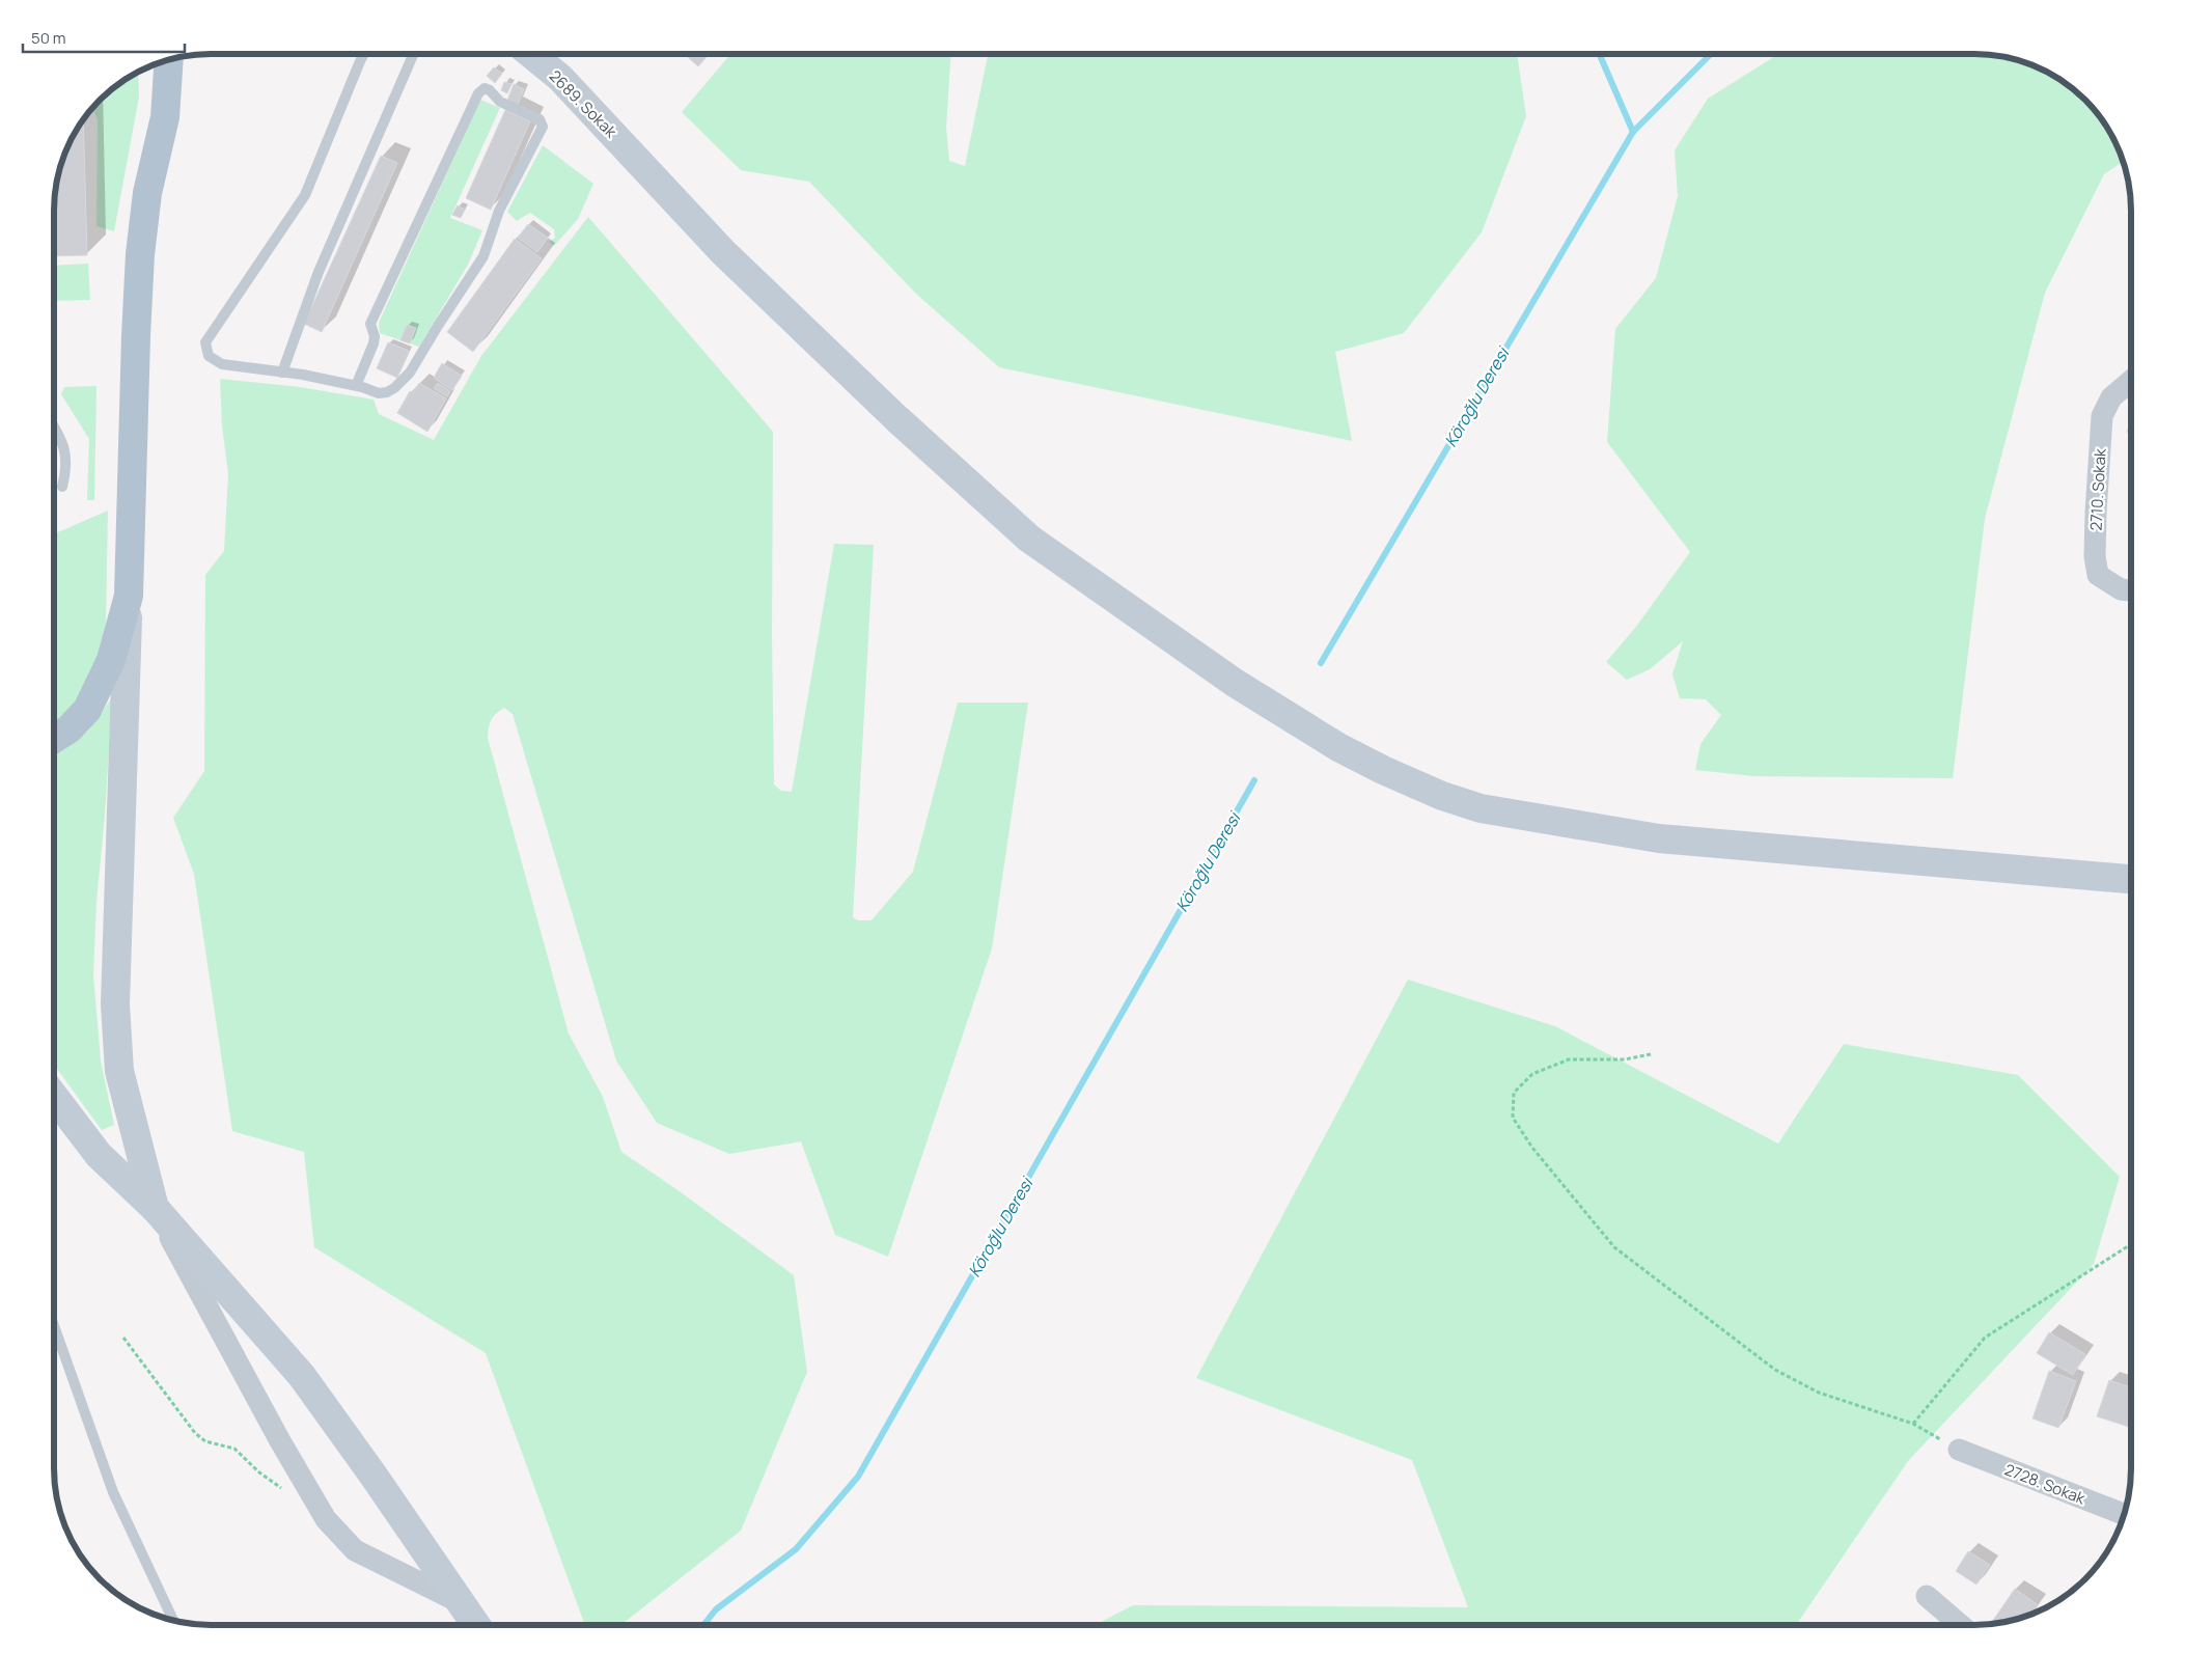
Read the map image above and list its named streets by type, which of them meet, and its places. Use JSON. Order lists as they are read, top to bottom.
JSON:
{
  "streets": {
    "main road": ["2689. Sokak"],
    "street": ["2710. Sokak", "2728. Sokak"]
  },
  "water": ["Köroğlu Deresi"],
  "scale_bar": "50 m"
}
